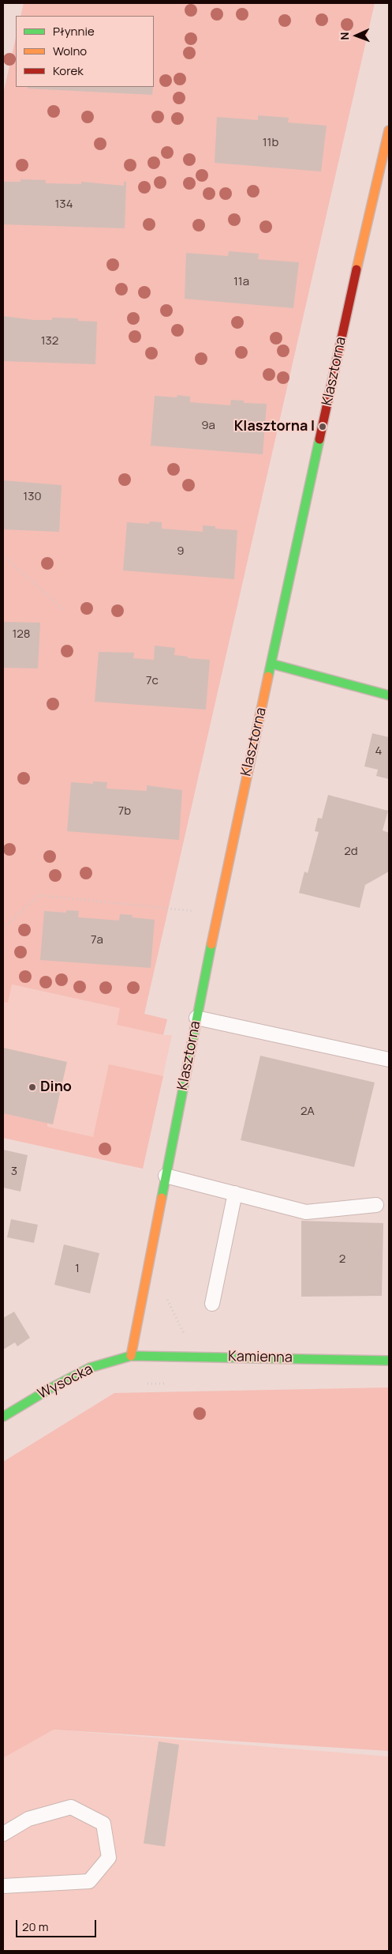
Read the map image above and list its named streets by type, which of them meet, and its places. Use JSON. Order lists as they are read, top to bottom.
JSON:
{
  "streets": {
    "street": ["Klasztorna", "Kamienna", "Wysocka"]
  },
  "crossings": [
    ["Klasztorna", "Kamienna"],
    ["Klasztorna", "Wysocka"],
    ["Kamienna", "Wysocka"]
  ],
  "places": ["Klasztorna I", "Dino"],
  "house_numbers": [
    "11b",
    "134",
    "11a",
    "132",
    "9a",
    "130",
    "9",
    "128",
    "7c",
    "4",
    "7b",
    "2d",
    "7a",
    "2A",
    "3",
    "2",
    "1"
  ],
  "legend": ["Płynnie", "Wolno", "Korek"],
  "scale_bar": "20 m",
  "north": "left"
}
